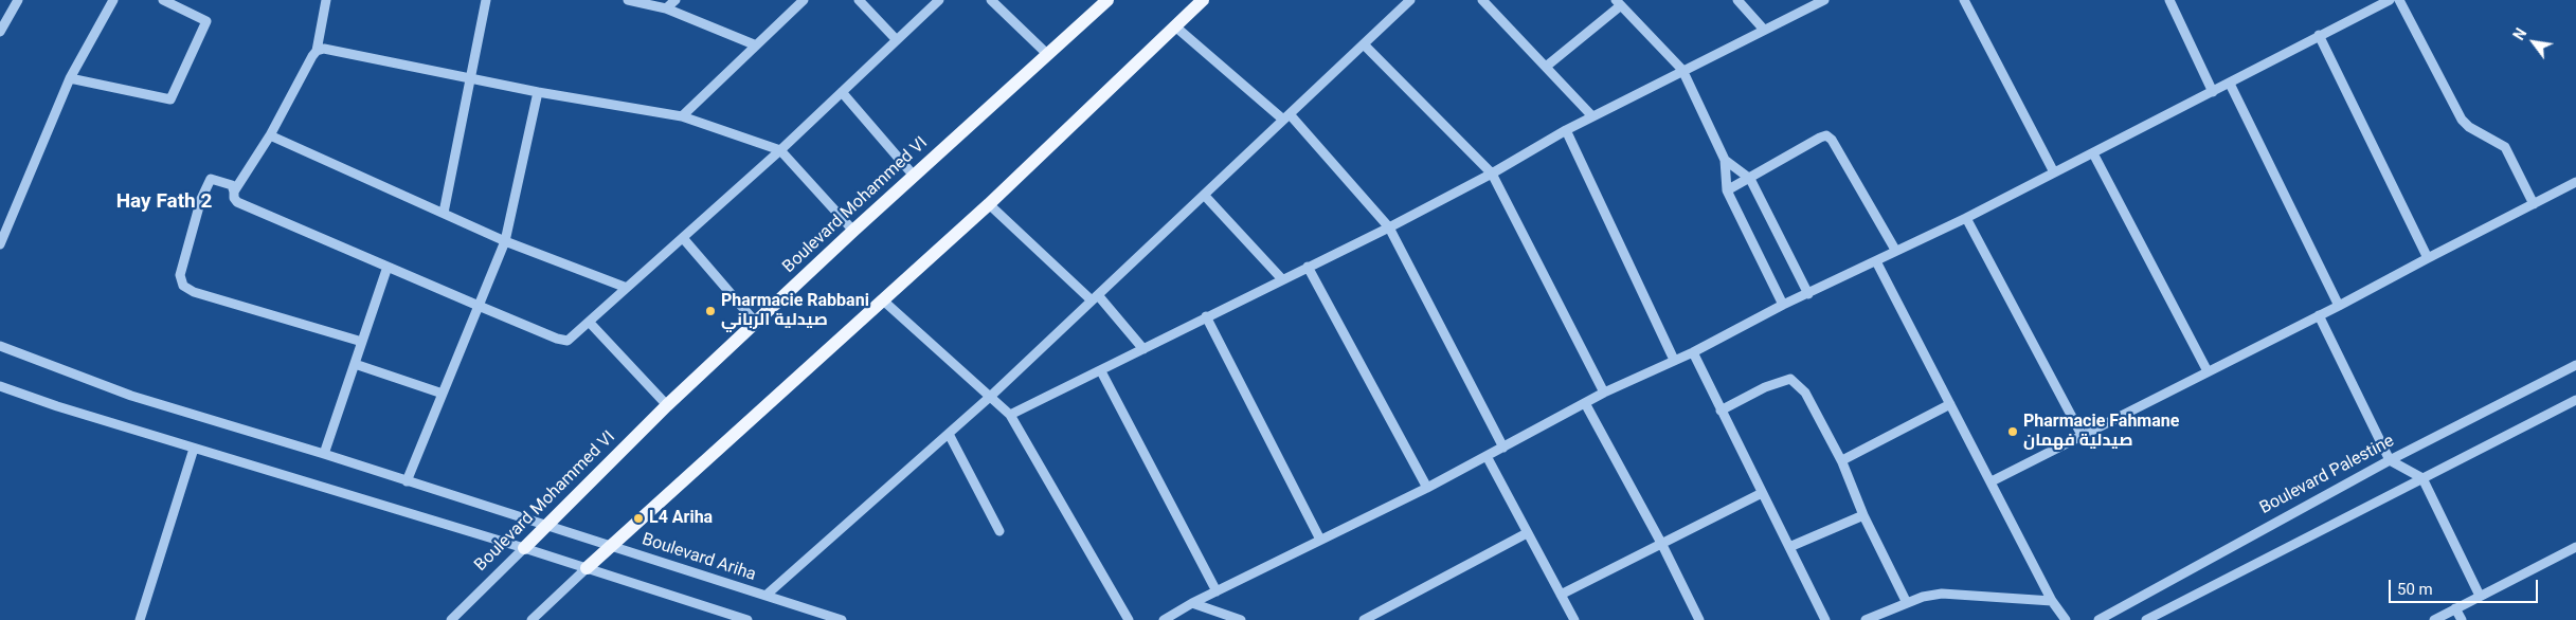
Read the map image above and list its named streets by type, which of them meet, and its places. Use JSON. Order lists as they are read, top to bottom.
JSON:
{
  "streets": {
    "main road": ["Boulevard Mohammed VI"],
    "street": ["Boulevard Palestine", "Boulevard Ariha"]
  },
  "crossings": [
    ["Boulevard Mohammed VI", "Boulevard Ariha"]
  ],
  "districts": ["Hay Fath 2"],
  "places": ["Pharmacie Rabbani صيدلية الرباني", "Pharmacie Fahmane صيدلية فهمان", "L4 Ariha"],
  "scale_bar": "50 m",
  "north": "top left"
}
